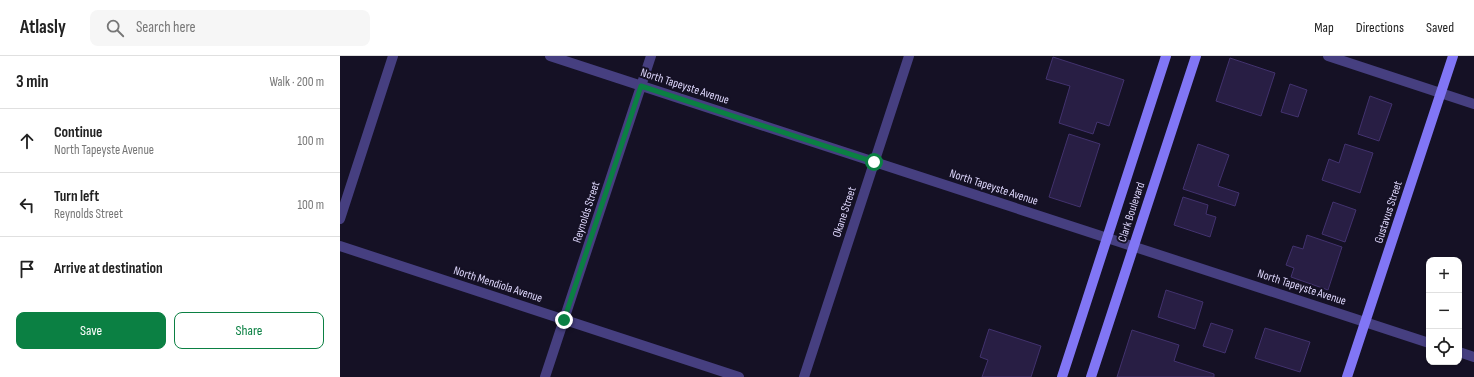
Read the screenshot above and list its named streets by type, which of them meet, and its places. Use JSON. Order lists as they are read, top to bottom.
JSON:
{
  "streets": {
    "main road": ["Clark Boulevard", "Gustavus Street"],
    "street": [
      "North Tapeyste Avenue",
      "Reynolds Street",
      "Okane Street",
      "North Mendiola Avenue"
    ]
  },
  "crossings": [
    ["North Tapeyste Avenue", "Reynolds Street"],
    ["North Tapeyste Avenue", "Okane Street"],
    ["North Tapeyste Avenue", "Clark Boulevard"],
    ["North Tapeyste Avenue", "Gustavus Street"],
    ["Reynolds Street", "North Mendiola Avenue"]
  ],
  "page": {
    "header": "Atlasly",
    "search": "Search here",
    "nav": ["Map", "Directions", "Saved"],
    "heading": ["3 min", "Walk · 200 m"],
    "list": [
      ["Continue", "North Tapeyste Avenue", "100 m"],
      ["Turn left", "Reynolds Street", "100 m"],
      "Arrive at destination"
    ],
    "map_buttons": ["+", "−"],
    "buttons": ["Save", "Share"]
  }
}
